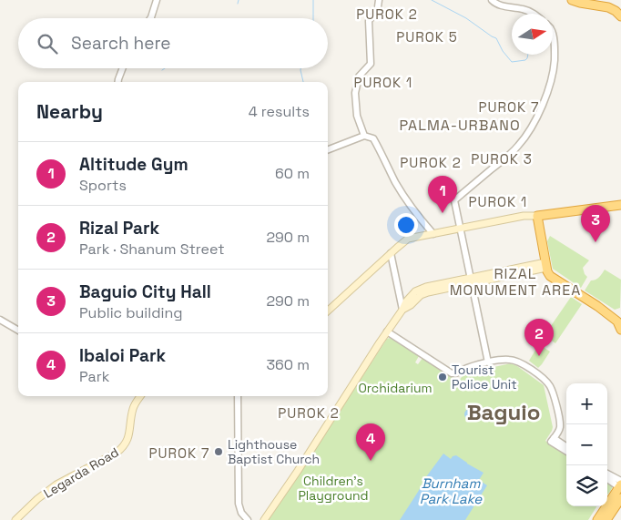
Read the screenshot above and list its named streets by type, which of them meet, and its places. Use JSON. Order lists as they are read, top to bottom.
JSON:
{
  "streets": {
    "main road": ["Legarda Road"]
  },
  "districts": [
    "PUROK 2",
    "PUROK 5",
    "PUROK 1",
    "PUROK 7",
    "PALMA-URBANO",
    "PUROK 3",
    "PUROK 2",
    "PUROK 1",
    "RIZAL MONUMENT AREA",
    "Baguio",
    "PUROK 2",
    "PUROK 7"
  ],
  "water": ["Burnham Park Lake"],
  "parks": ["Orchidarium", "Children's Playground"],
  "places": ["Tourist Police Unit", "Lighthouse Baptist Church"],
  "north": "right",
  "page": {
    "search": "Search here",
    "heading": ["Nearby", "4 results"],
    "list": [
      {
        "mark": "1",
        "name": "Altitude Gym",
        "note": "Sports",
        "value": "60 m"
      },
      {
        "mark": "2",
        "name": "Rizal Park",
        "note": "Park · Shanum Street",
        "value": "290 m"
      },
      {
        "mark": "3",
        "name": "Baguio City Hall",
        "note": "Public building",
        "value": "290 m"
      },
      {
        "mark": "4",
        "name": "Ibaloi Park",
        "note": "Park",
        "value": "360 m"
      }
    ],
    "pins": [
      "1",
      "3",
      "2",
      "4"
    ],
    "map_buttons": ["+", "−"]
  }
}
